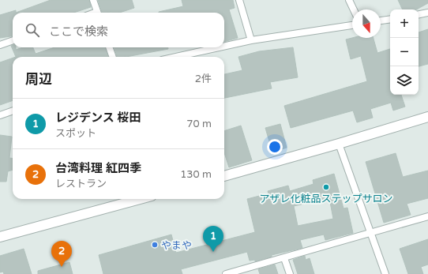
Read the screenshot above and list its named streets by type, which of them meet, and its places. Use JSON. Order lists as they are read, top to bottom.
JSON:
{
  "places": ["アザレ化粧品ステップサロン", "やまや"],
  "north": "bottom",
  "page": {
    "map_buttons": ["+", "−"],
    "search": "ここで検索",
    "heading": ["周辺", "2件"],
    "list": [
      {
        "mark": "1",
        "name": "レジデンス 桜田",
        "note": "スポット",
        "value": "70 m"
      },
      {
        "mark": "2",
        "name": "台湾料理 紅四季",
        "note": "レストラン",
        "value": "130 m"
      }
    ],
    "pins": ["1", "2"]
  }
}
